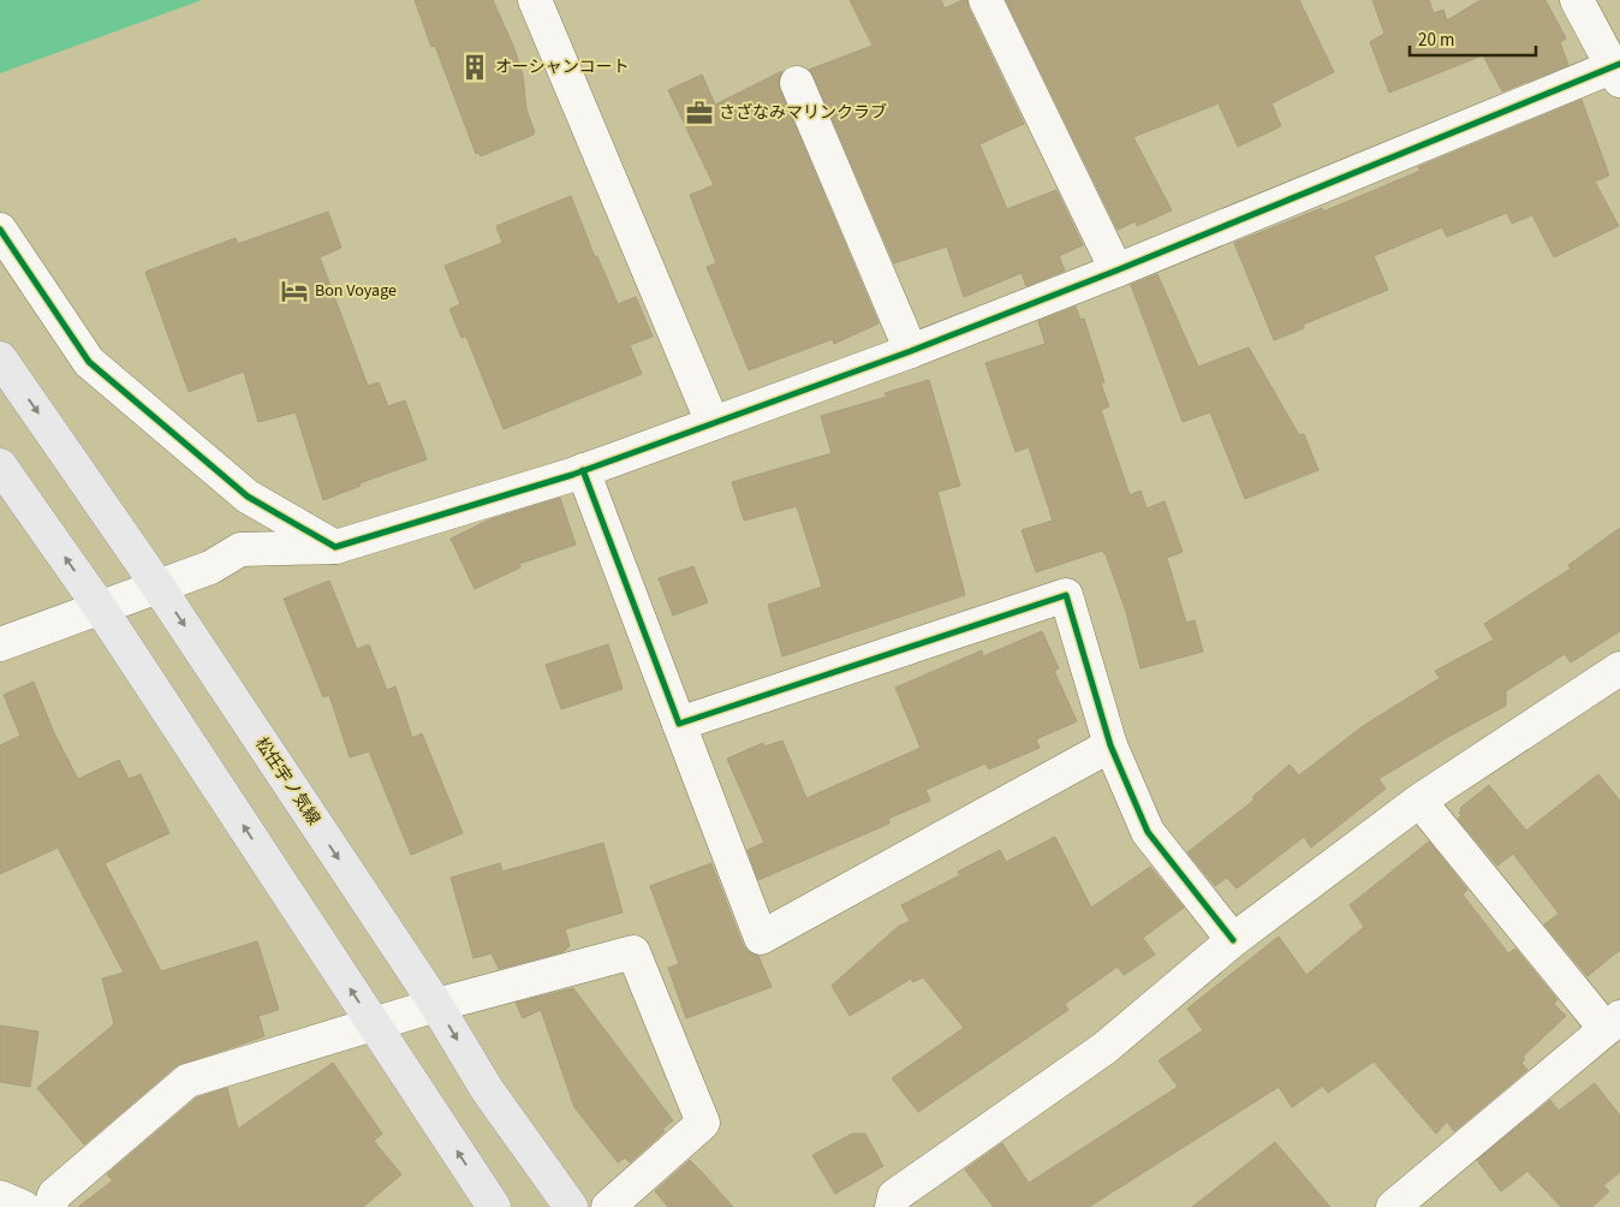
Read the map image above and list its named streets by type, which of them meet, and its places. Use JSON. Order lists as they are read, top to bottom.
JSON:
{
  "streets": {
    "main road": ["松任宇ノ気線"]
  },
  "places": {
    "building": ["オーシャンコート"],
    "office": ["さざなみマリンクラブ"],
    "hotel": ["Bon Voyage"]
  },
  "scale_bar": "20 m"
}
